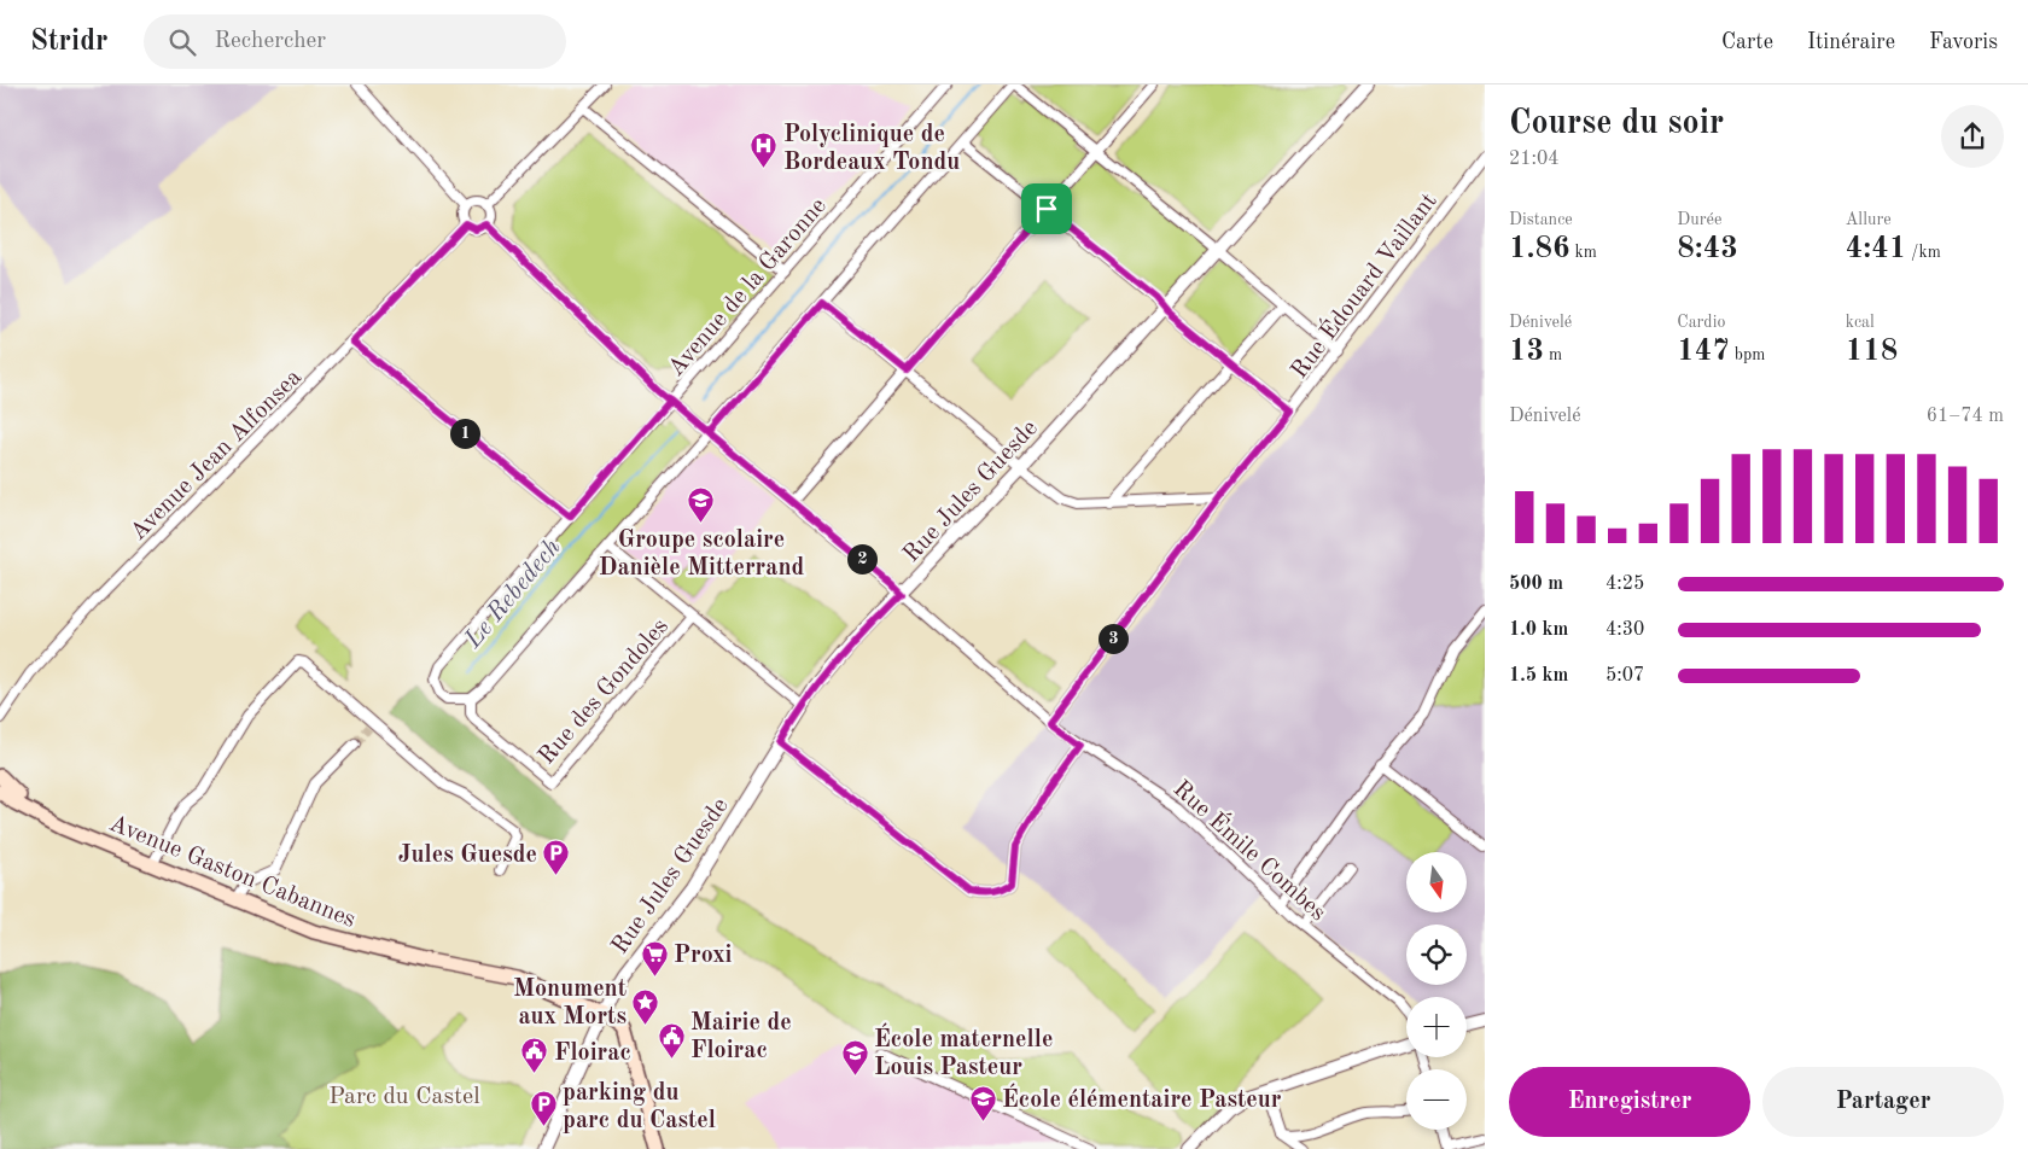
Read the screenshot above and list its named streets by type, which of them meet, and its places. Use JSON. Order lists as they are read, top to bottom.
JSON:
{
  "streets": {
    "main road": ["Avenue Gaston Cabannes"],
    "street": [
      "Rue Édouard Vaillant",
      "Avenue de la Garonne",
      "Avenue Jean Alfonsea",
      "Rue Jules Guesde",
      "Rue des Gondoles",
      "Rue Émile Combes"
    ]
  },
  "crossings": [
    ["Rue Édouard Vaillant", "Rue Émile Combes"],
    ["Avenue de la Garonne", "Rue des Gondoles"],
    ["Avenue de la Garonne", "Rue Émile Combes"],
    ["Avenue Jean Alfonsea", "Rue Émile Combes"],
    ["Rue Jules Guesde", "Rue Émile Combes"],
    ["Rue Jules Guesde", "Avenue Gaston Cabannes"]
  ],
  "water": ["Le Rebedech"],
  "parks": ["Parc du Castel"],
  "places": {
    "hospital": ["Polyclinique de Bordeaux Tondu"],
    "school or university": ["Groupe scolaire Danièle Mitterrand", "École maternelle Louis Pasteur", "École élémentaire Pasteur"],
    "parking": ["Jules Guesde", "parking du parc du Castel"],
    "supermarket": ["Proxi"],
    "place": ["Monument aux Morts"],
    "public building": ["Mairie de Floirac", "Floirac"]
  },
  "north": "bottom",
  "page": {
    "header": "Stridr",
    "search": "Rechercher",
    "nav": ["Carte", "Itinéraire", "Favoris"],
    "heading": ["Course du soir", "21:04"],
    "stats": [
      ["Distance", "1.86 km"],
      ["Durée", "8:43"],
      ["Allure", "4:41 /km"],
      ["Dénivelé", "13 m"],
      ["Cardio", "147 bpm"],
      ["kcal", "118"]
    ],
    "chart": ["Dénivelé", "61–74 m"],
    "pins": ["1", "2", "3"],
    "list": [
      {
        "name": "500 m",
        "note": "4:25"
      },
      {
        "name": "1.0 km",
        "note": "4:30"
      },
      {
        "name": "1.5 km",
        "note": "5:07"
      }
    ],
    "map_buttons": ["+", "−"],
    "buttons": ["Enregistrer", "Partager"]
  }
}
